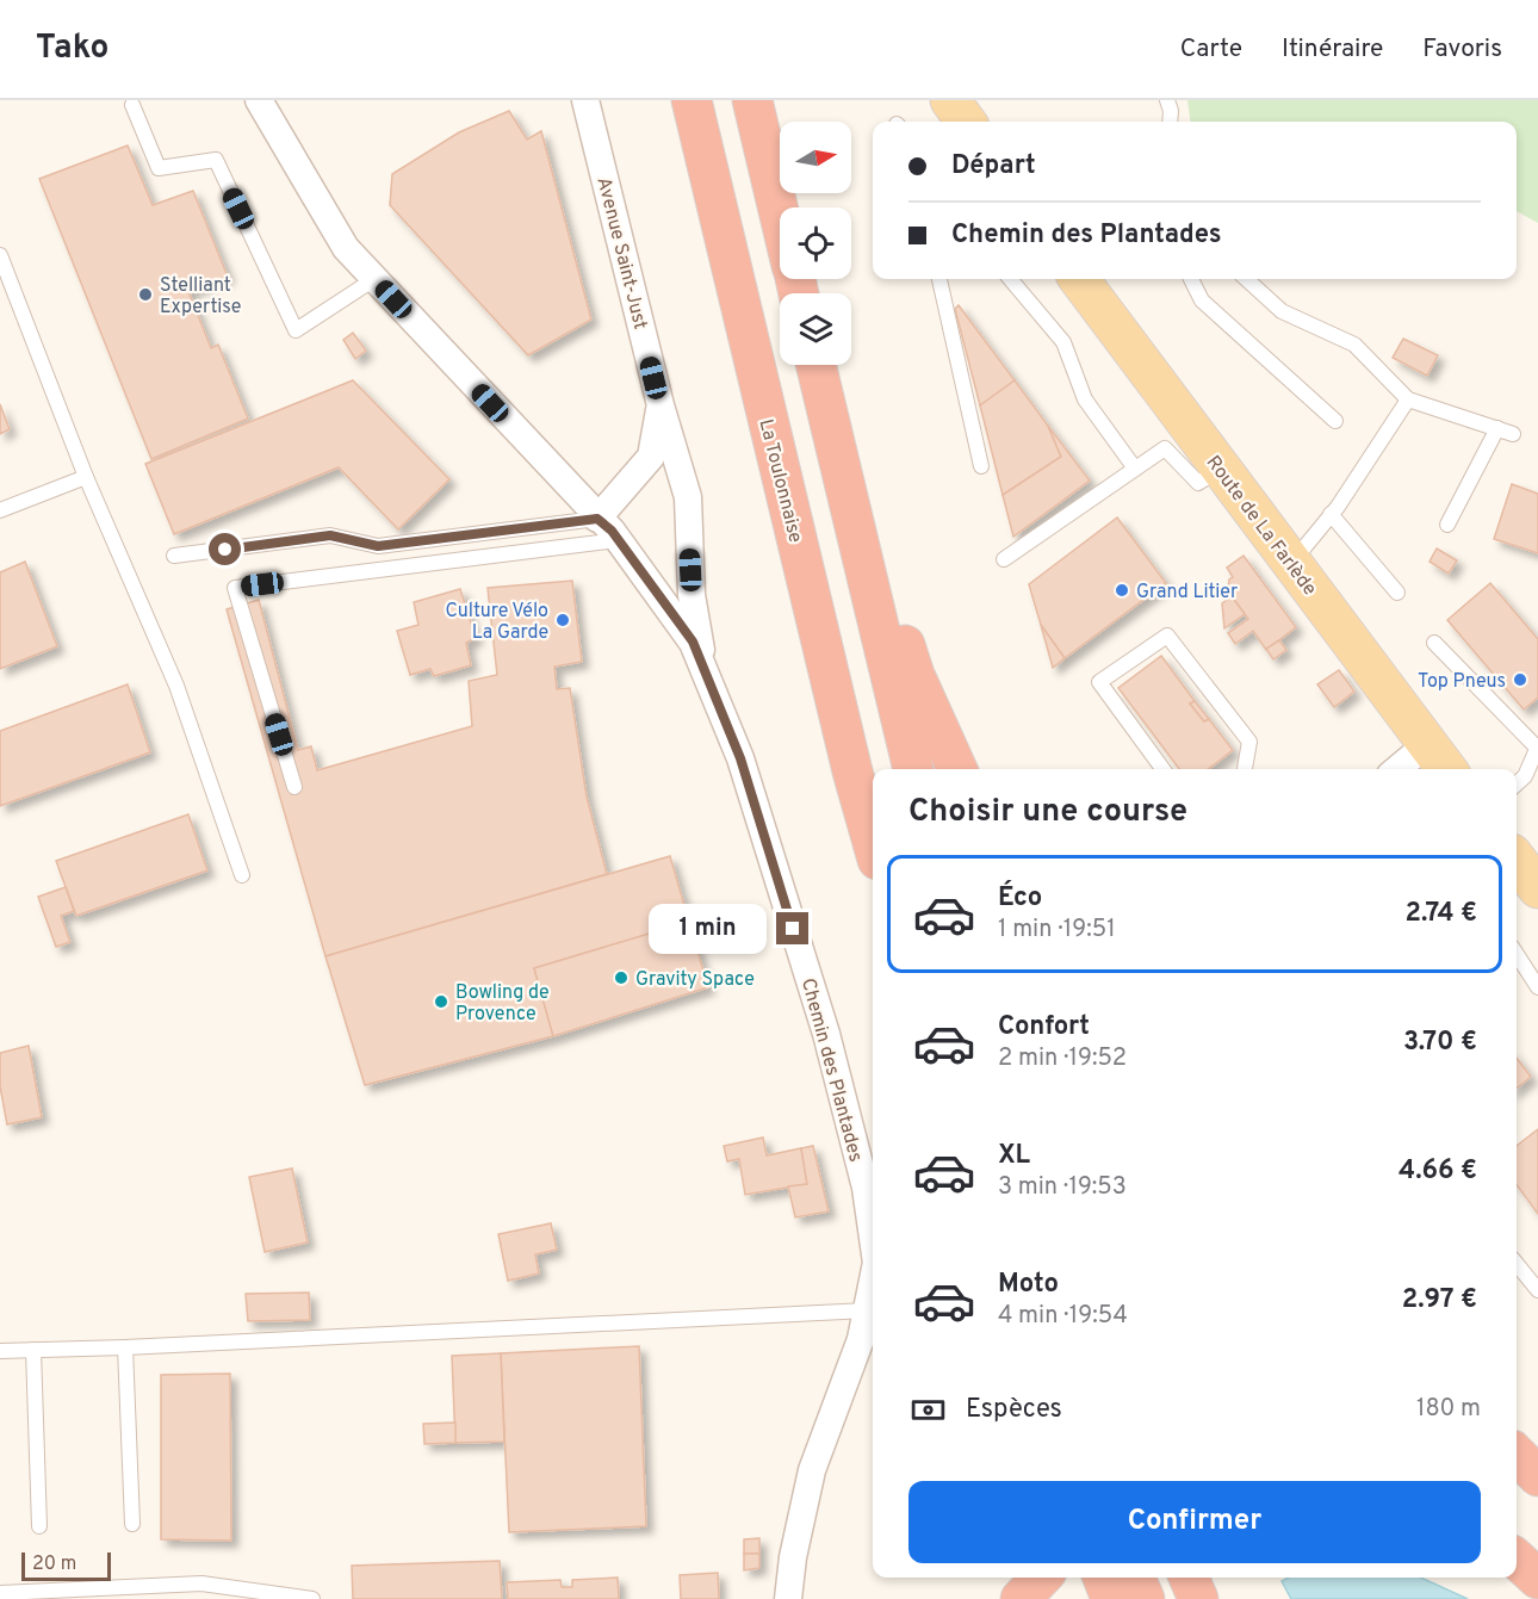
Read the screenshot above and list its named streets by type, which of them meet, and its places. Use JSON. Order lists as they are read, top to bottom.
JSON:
{
  "streets": {
    "highway": ["La Toulonnaise"],
    "main road": ["Route de La Farlède"],
    "street": ["Avenue Saint-Just", "Chemin des Plantades"]
  },
  "crossings": [
    ["Avenue Saint-Just", "Chemin des Plantades"]
  ],
  "places": [
    "Stelliant Expertise",
    "Grand Litier",
    "Culture Vélo La Garde",
    "Top Pneus",
    "Gravity Space",
    "Bowling de Provence"
  ],
  "scale_bar": "20 m",
  "north": "right",
  "page": {
    "header": "Tako",
    "nav": ["Carte", "Itinéraire", "Favoris"],
    "banner": ["Départ", "Chemin des Plantades"],
    "heading": "Choisir une course",
    "list": [
      {
        "name": "Éco",
        "note": "1 min · 19:51",
        "value": "2.74 €"
      },
      {
        "name": "Confort",
        "note": "2 min · 19:52",
        "value": "3.70 €"
      },
      {
        "name": "XL",
        "note": "3 min · 19:53",
        "value": "4.66 €"
      },
      {
        "name": "Moto",
        "note": "4 min · 19:54",
        "value": "2.97 €"
      }
    ],
    "bubble": "1 min",
    "pay": ["Espèces", "180 m"],
    "buttons": "Confirmer",
    "scale": "20 m"
  }
}
